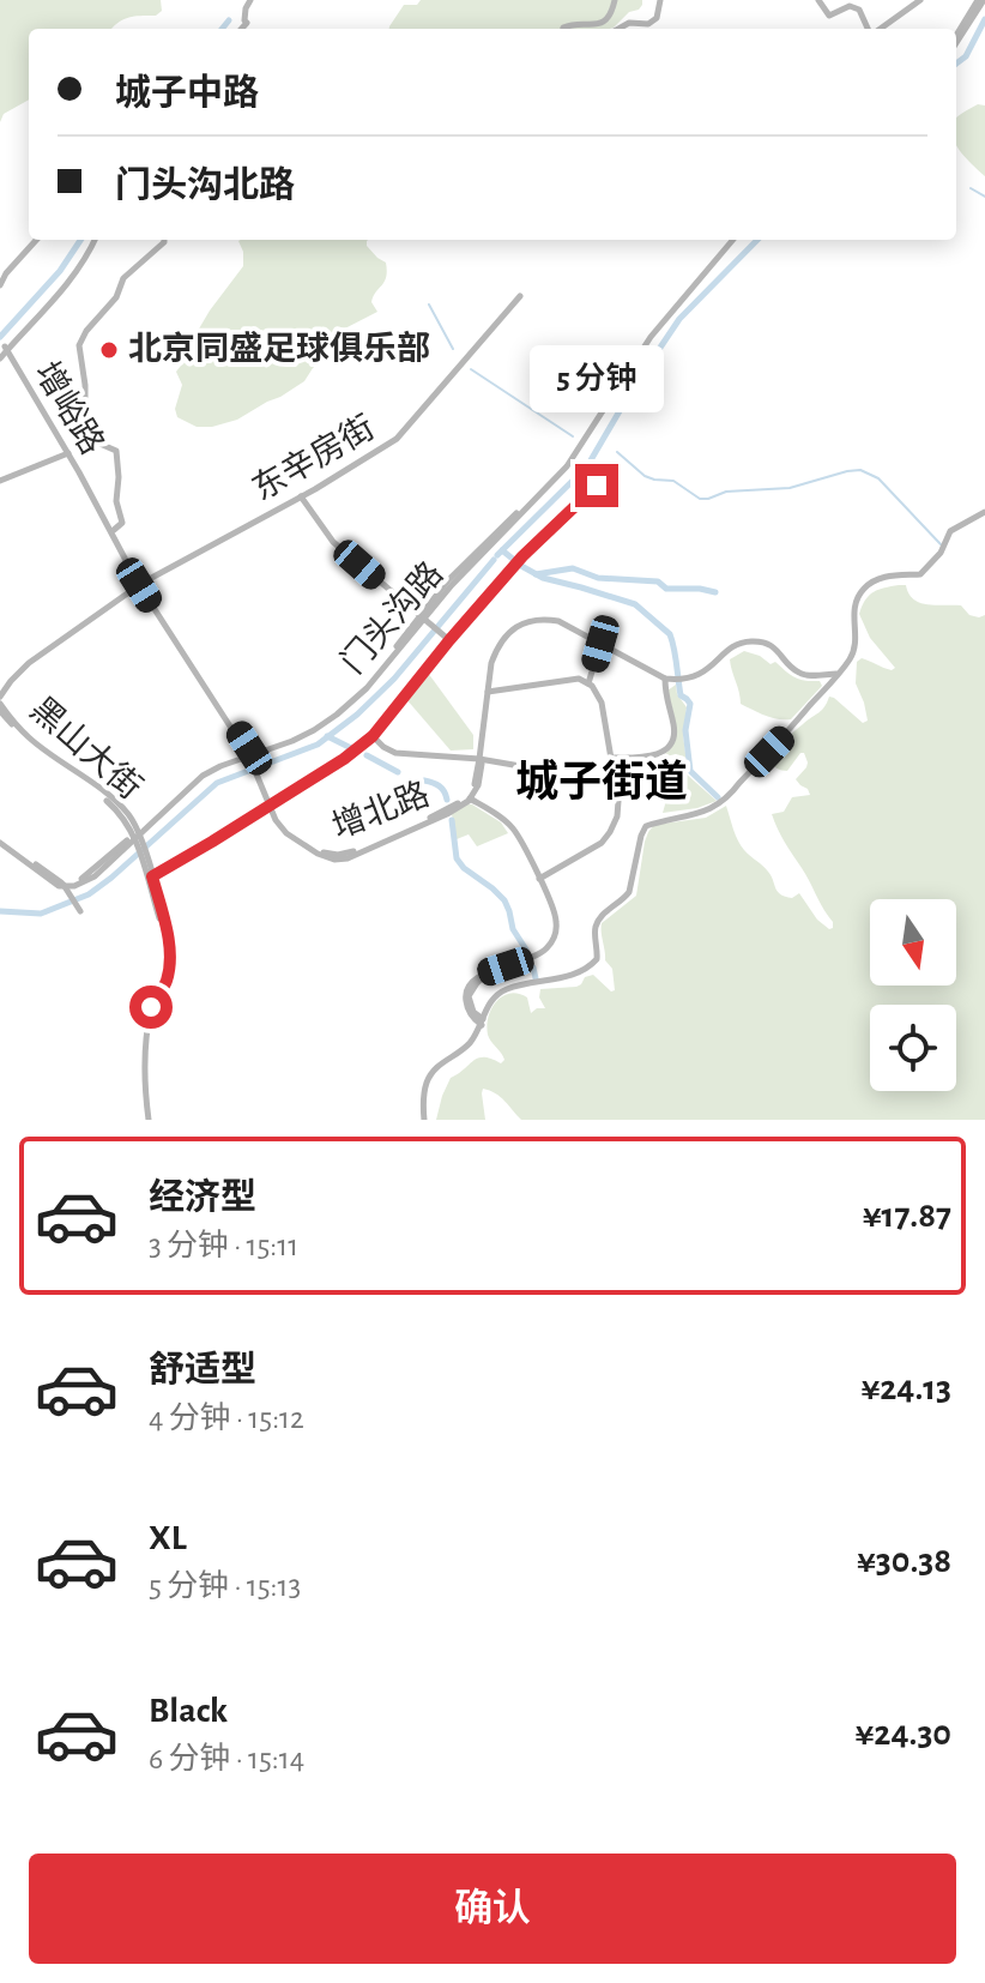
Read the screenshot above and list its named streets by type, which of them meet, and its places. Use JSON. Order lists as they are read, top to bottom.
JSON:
{
  "streets": {
    "street": [
      "增峪路",
      "东辛房街",
      "门头沟路",
      "黑山大街",
      "增北路"
    ]
  },
  "crossings": [
    ["增峪路", "东辛房街"],
    ["增峪路", "门头沟路"],
    ["增峪路", "增北路"],
    ["东辛房街", "黑山大街"],
    ["门头沟路", "黑山大街"],
    ["门头沟路", "增北路"]
  ],
  "districts": ["城子街道"],
  "places": ["北京同盛足球俱乐部"],
  "north": "bottom",
  "page": {
    "banner": ["城子中路", "门头沟北路"],
    "bubble": "5 分钟",
    "list": [
      {
        "name": "经济型",
        "note": "3 分钟 · 15:11",
        "value": "¥17.87"
      },
      {
        "name": "舒适型",
        "note": "4 分钟 · 15:12",
        "value": "¥24.13"
      },
      {
        "name": "XL",
        "note": "5 分钟 · 15:13",
        "value": "¥30.38"
      },
      {
        "name": "Black",
        "note": "6 分钟 · 15:14",
        "value": "¥24.30"
      }
    ],
    "buttons": "确认"
  }
}
